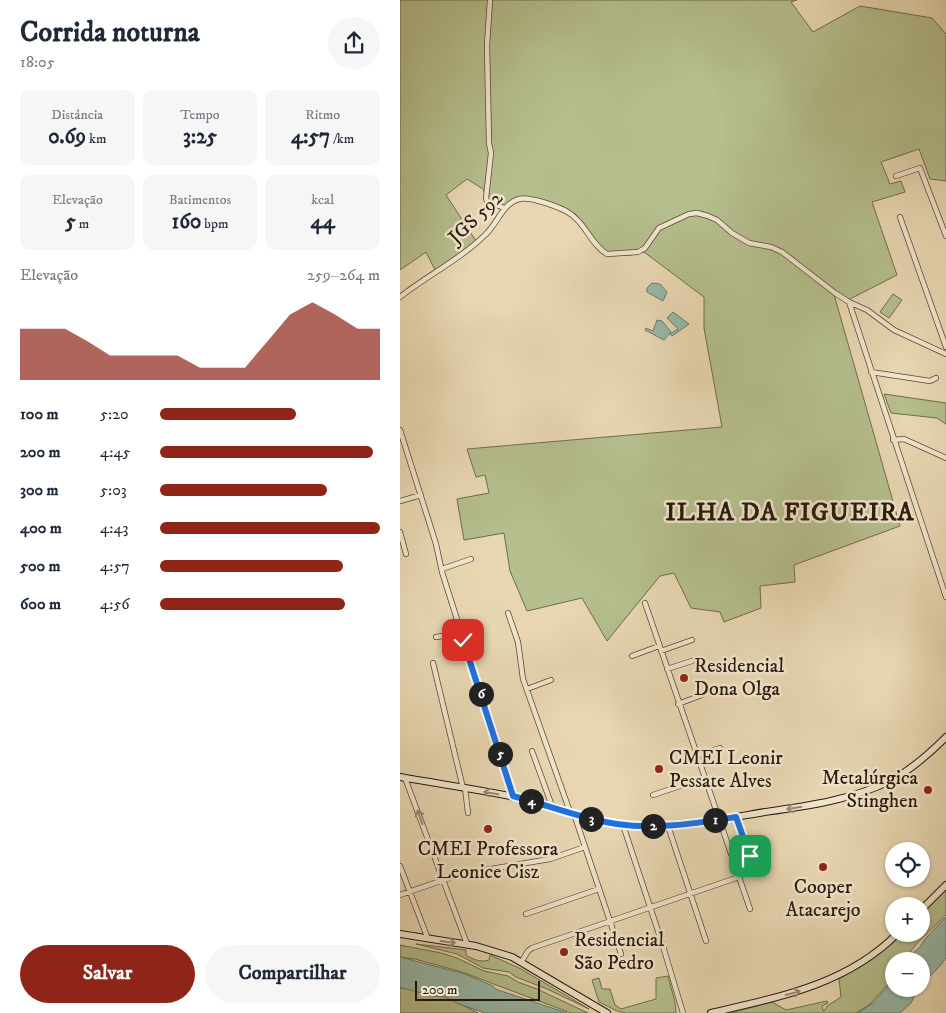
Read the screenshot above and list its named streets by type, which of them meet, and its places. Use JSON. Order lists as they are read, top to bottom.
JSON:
{
  "streets": {
    "street": ["JGS 592"]
  },
  "districts": ["ILHA DA FIGUEIRA"],
  "places": [
    "Residencial Dona Olga",
    "CMEI Leonir Pessate Alves",
    "Metalúrgica Stinghen",
    "CMEI Professora Leonice Cisz",
    "Cooper Atacarejo",
    "Residencial São Pedro"
  ],
  "scale_bar": "200 m",
  "page": {
    "heading": ["Corrida noturna", "18:05"],
    "stats": [
      ["Distância", "0.69 km"],
      ["Tempo", "3:25"],
      ["Ritmo", "4:57 /km"],
      ["Elevação", "5 m"],
      ["Batimentos", "160 bpm"],
      ["kcal", "44"]
    ],
    "chart": ["Elevação", "259–264 m"],
    "list": [
      {
        "name": "100 m",
        "note": "5:20"
      },
      {
        "name": "200 m",
        "note": "4:45"
      },
      {
        "name": "300 m",
        "note": "5:03"
      },
      {
        "name": "400 m",
        "note": "4:43"
      },
      {
        "name": "500 m",
        "note": "4:57"
      },
      {
        "name": "600 m",
        "note": "4:56"
      }
    ],
    "pins": [
      "6",
      "5",
      "4",
      "3",
      "1",
      "2"
    ],
    "map_buttons": ["+", "−"],
    "buttons": ["Salvar", "Compartilhar"],
    "scale": "200 m"
  }
}
